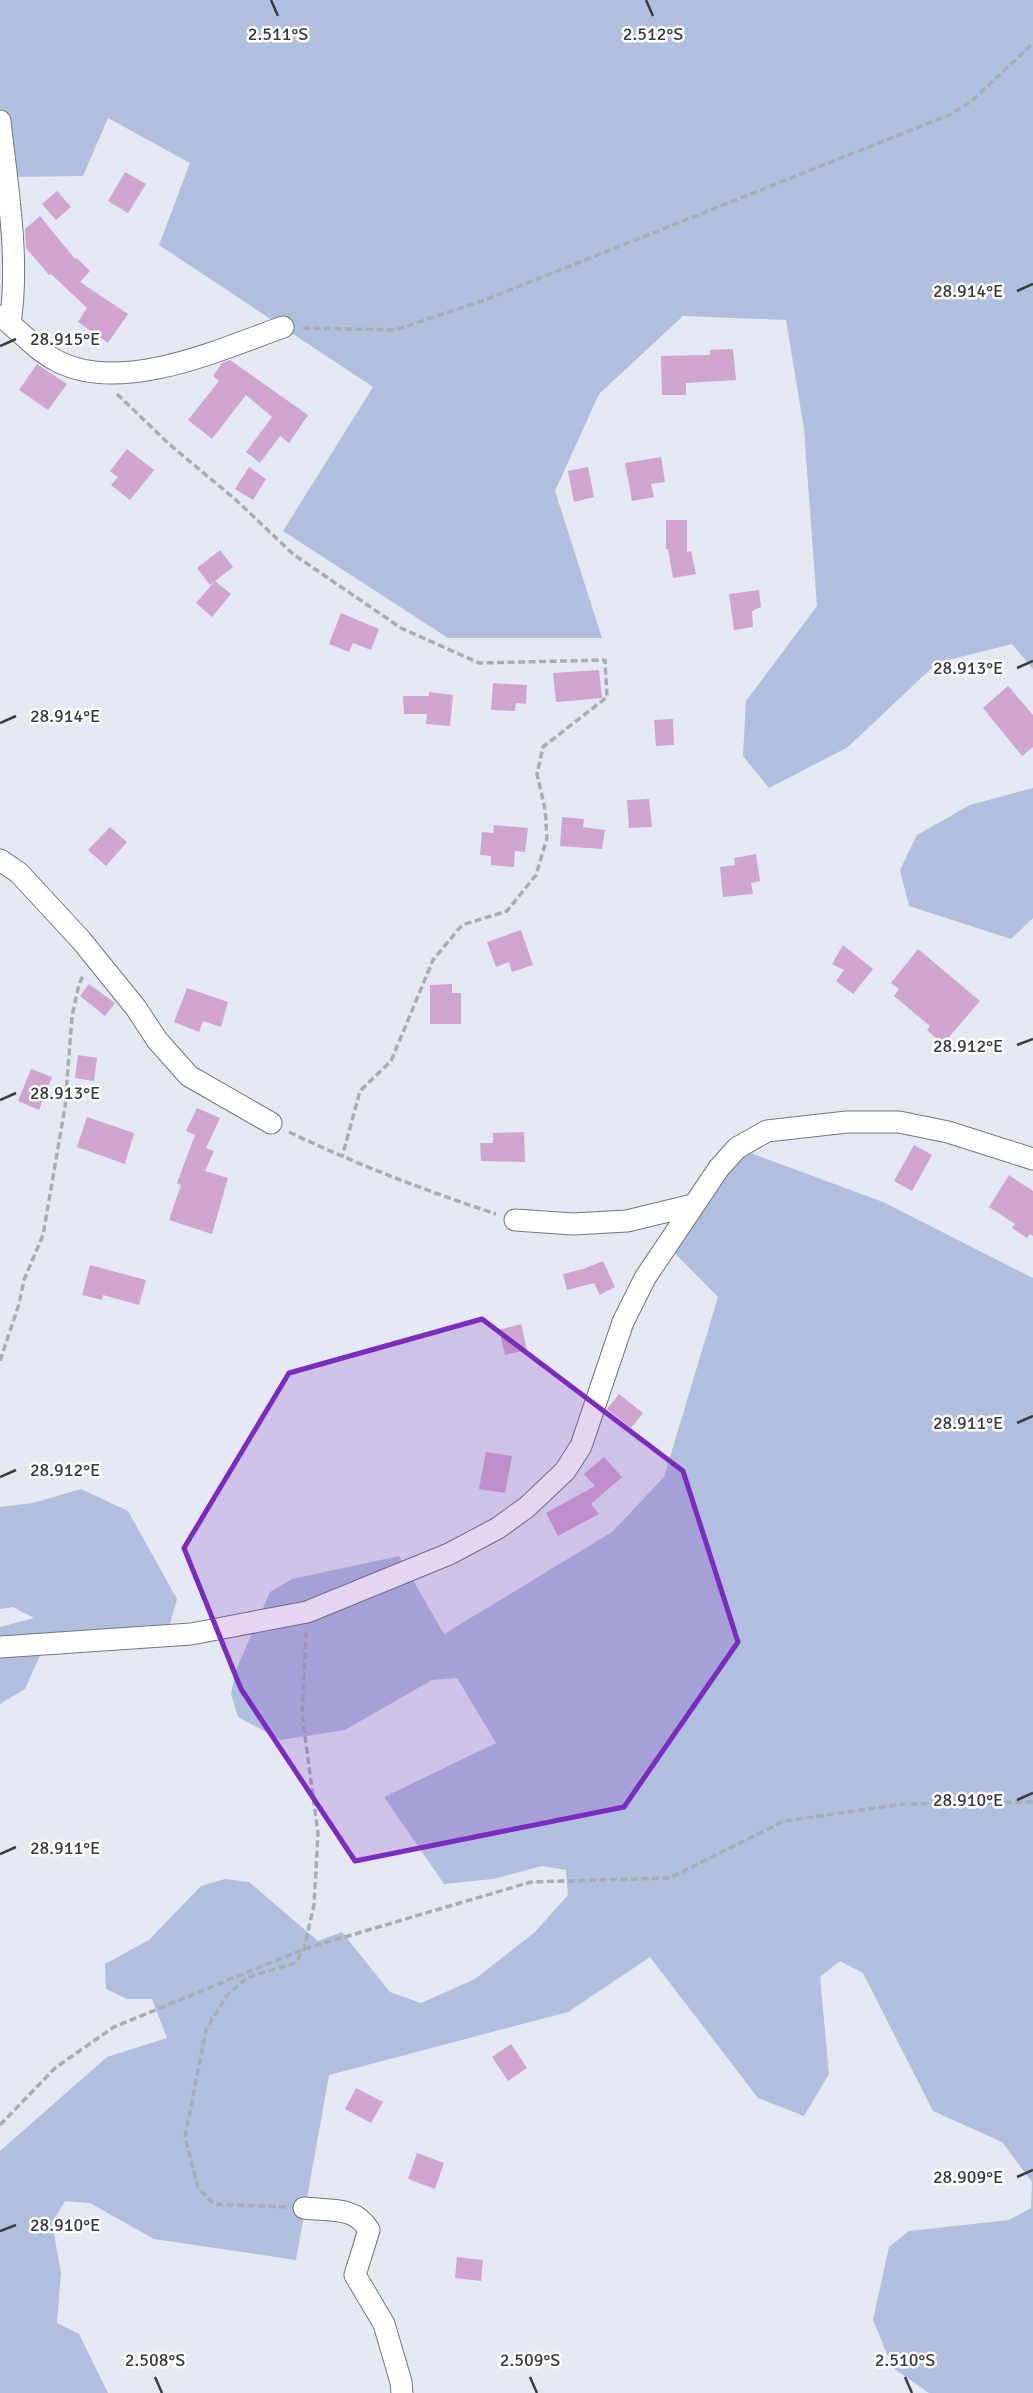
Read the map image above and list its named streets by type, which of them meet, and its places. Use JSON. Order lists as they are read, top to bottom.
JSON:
{
  "coordinates": [
    "2.511°S",
    "2.512°S",
    "28.914°E",
    "28.915°E",
    "28.913°E",
    "28.912°E",
    "28.911°E",
    "28.910°E",
    "28.909°E",
    "2.508°S",
    "2.509°S",
    "2.510°S"
  ]
}
